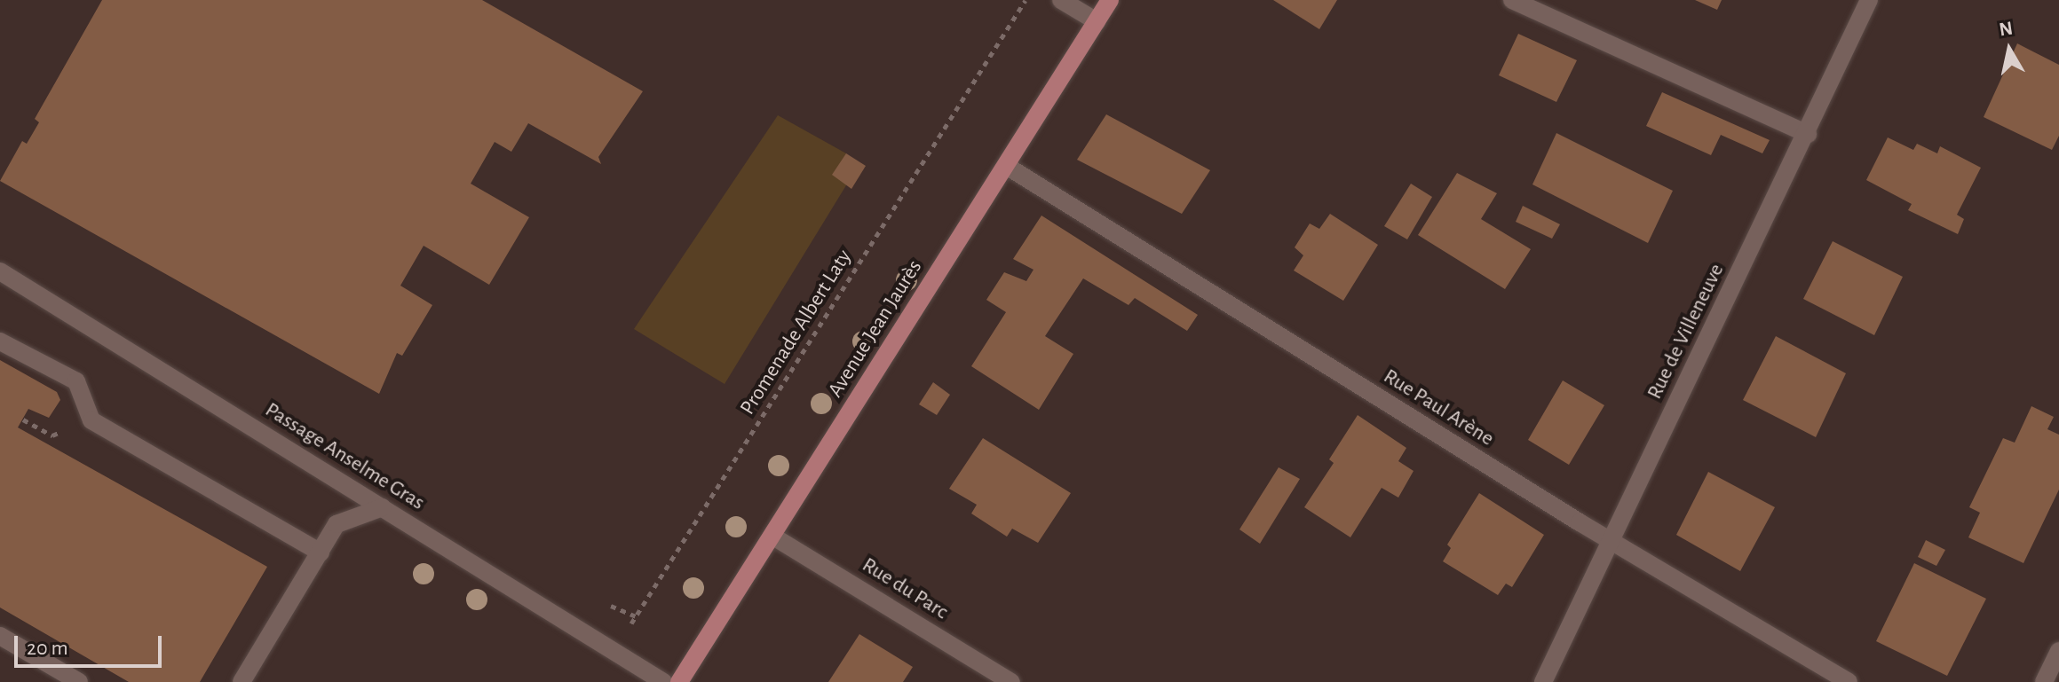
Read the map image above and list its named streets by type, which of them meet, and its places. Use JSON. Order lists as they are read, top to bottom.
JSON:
{
  "streets": {
    "main road": ["Avenue Jean Jaurès"],
    "street": [
      "Rue de Villeneuve",
      "Rue Paul Arène",
      "Passage Anselme Gras",
      "Rue du Parc"
    ],
    "path": ["Promenade Albert Laty"]
  },
  "crossings": [
    ["Avenue Jean Jaurès", "Rue Paul Arène"],
    ["Avenue Jean Jaurès", "Rue du Parc"],
    ["Rue de Villeneuve", "Rue Paul Arène"],
    ["Promenade Albert Laty", "Passage Anselme Gras"]
  ],
  "scale_bar": "20 m",
  "north": "top"
}
